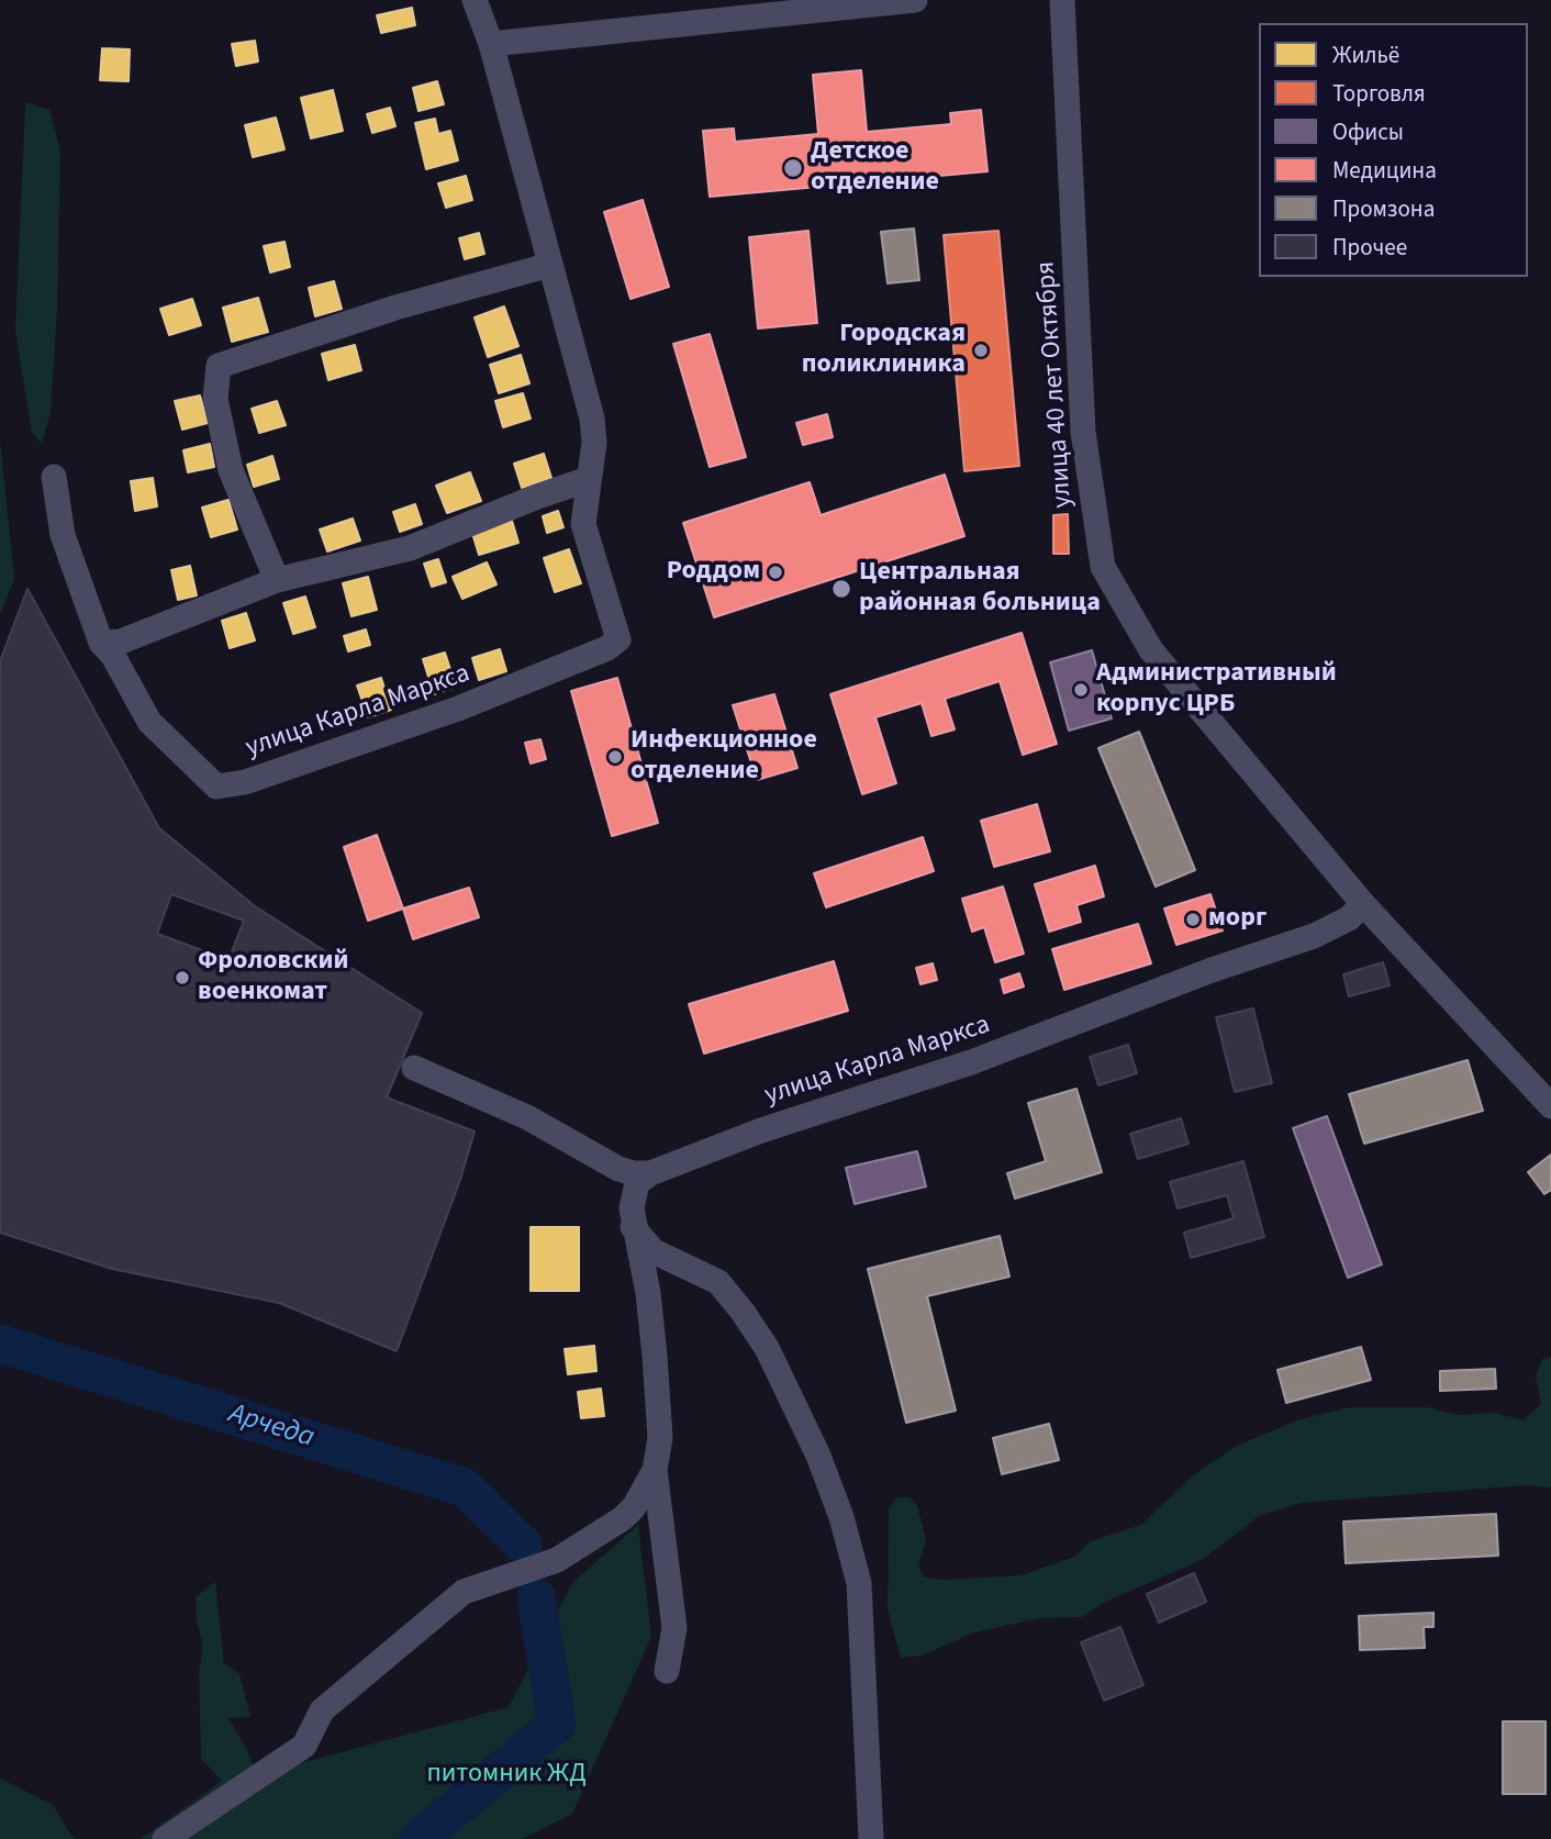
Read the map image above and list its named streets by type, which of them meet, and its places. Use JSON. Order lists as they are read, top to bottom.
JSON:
{
  "streets": {
    "street": ["улица 40 лет Октября", "улица Карла Маркса"]
  },
  "crossings": [
    ["улица 40 лет Октября", "улица Карла Маркса"]
  ],
  "water": ["Арчеда"],
  "parks": ["питомник ЖД"],
  "places": [
    "Детское отделение",
    "Городская поликлиника",
    "Роддом",
    "Центральная районная больница",
    "Административный корпус ЦРБ",
    "Инфекционное отделение",
    "морг",
    "Фроловский военкомат"
  ],
  "legend": [
    "Жильё",
    "Торговля",
    "Офисы",
    "Медицина",
    "Промзона",
    "Прочее"
  ]
}
